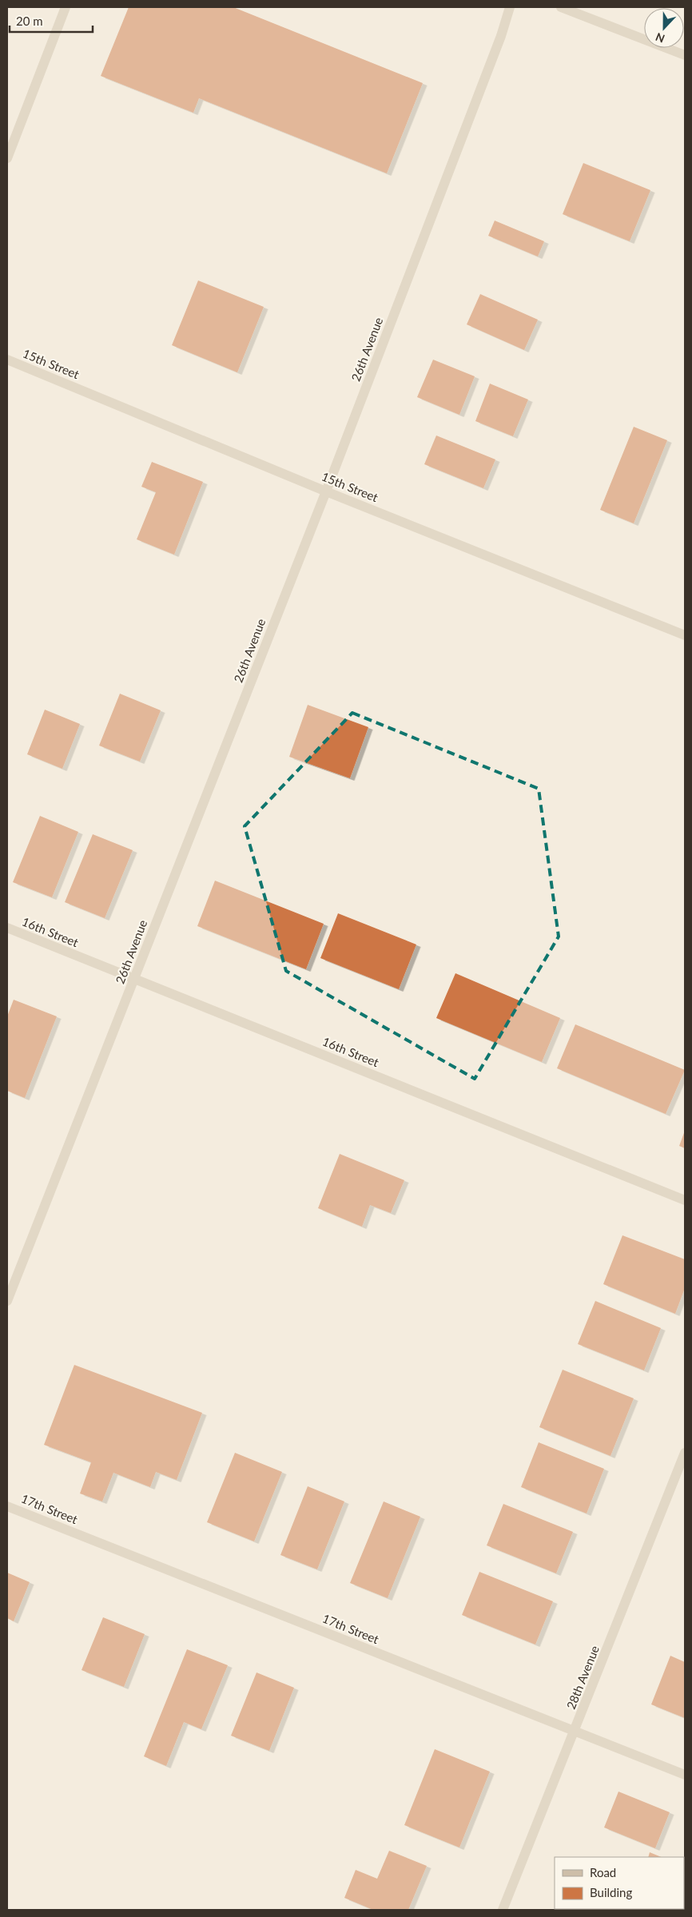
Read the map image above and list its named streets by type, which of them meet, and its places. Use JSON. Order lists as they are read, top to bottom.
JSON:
{
  "streets": {
    "street": [
      "26th Avenue",
      "15th Street",
      "16th Street",
      "17th Street",
      "28th Avenue"
    ]
  },
  "crossings": [
    ["26th Avenue", "15th Street"],
    ["26th Avenue", "16th Street"],
    ["17th Street", "28th Avenue"]
  ],
  "legend": ["Road", "Building"],
  "scale_bar": "20 m",
  "north": "bottom"
}
